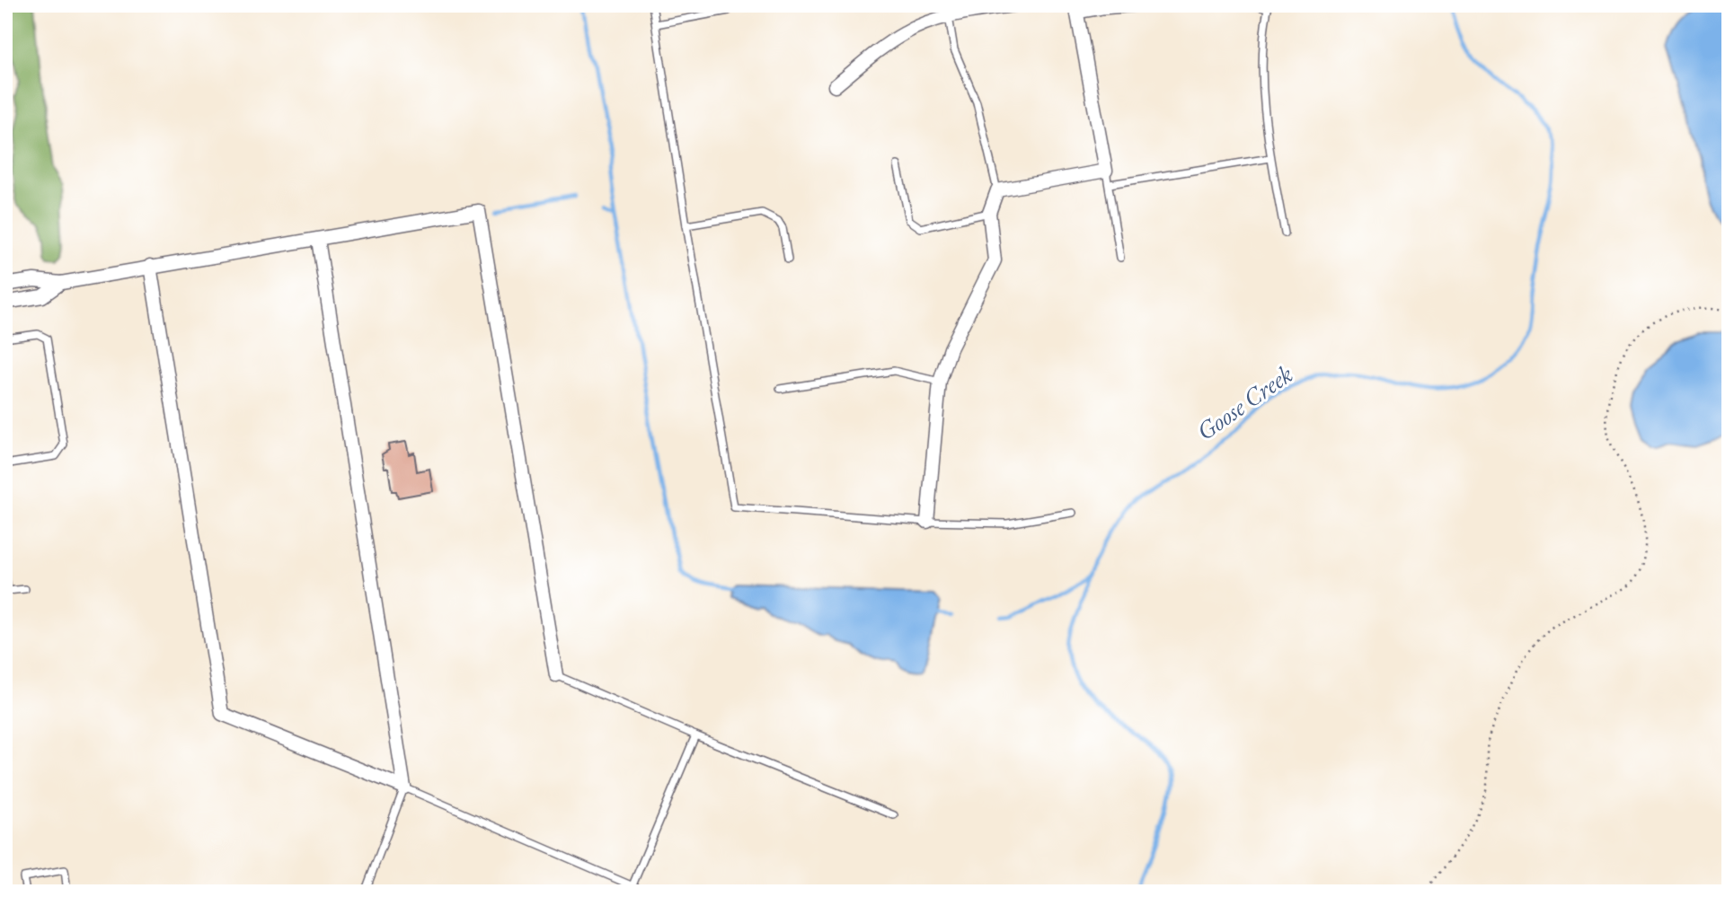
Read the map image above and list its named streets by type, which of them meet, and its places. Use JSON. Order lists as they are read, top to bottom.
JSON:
{
  "water": ["Goose Creek"]
}
